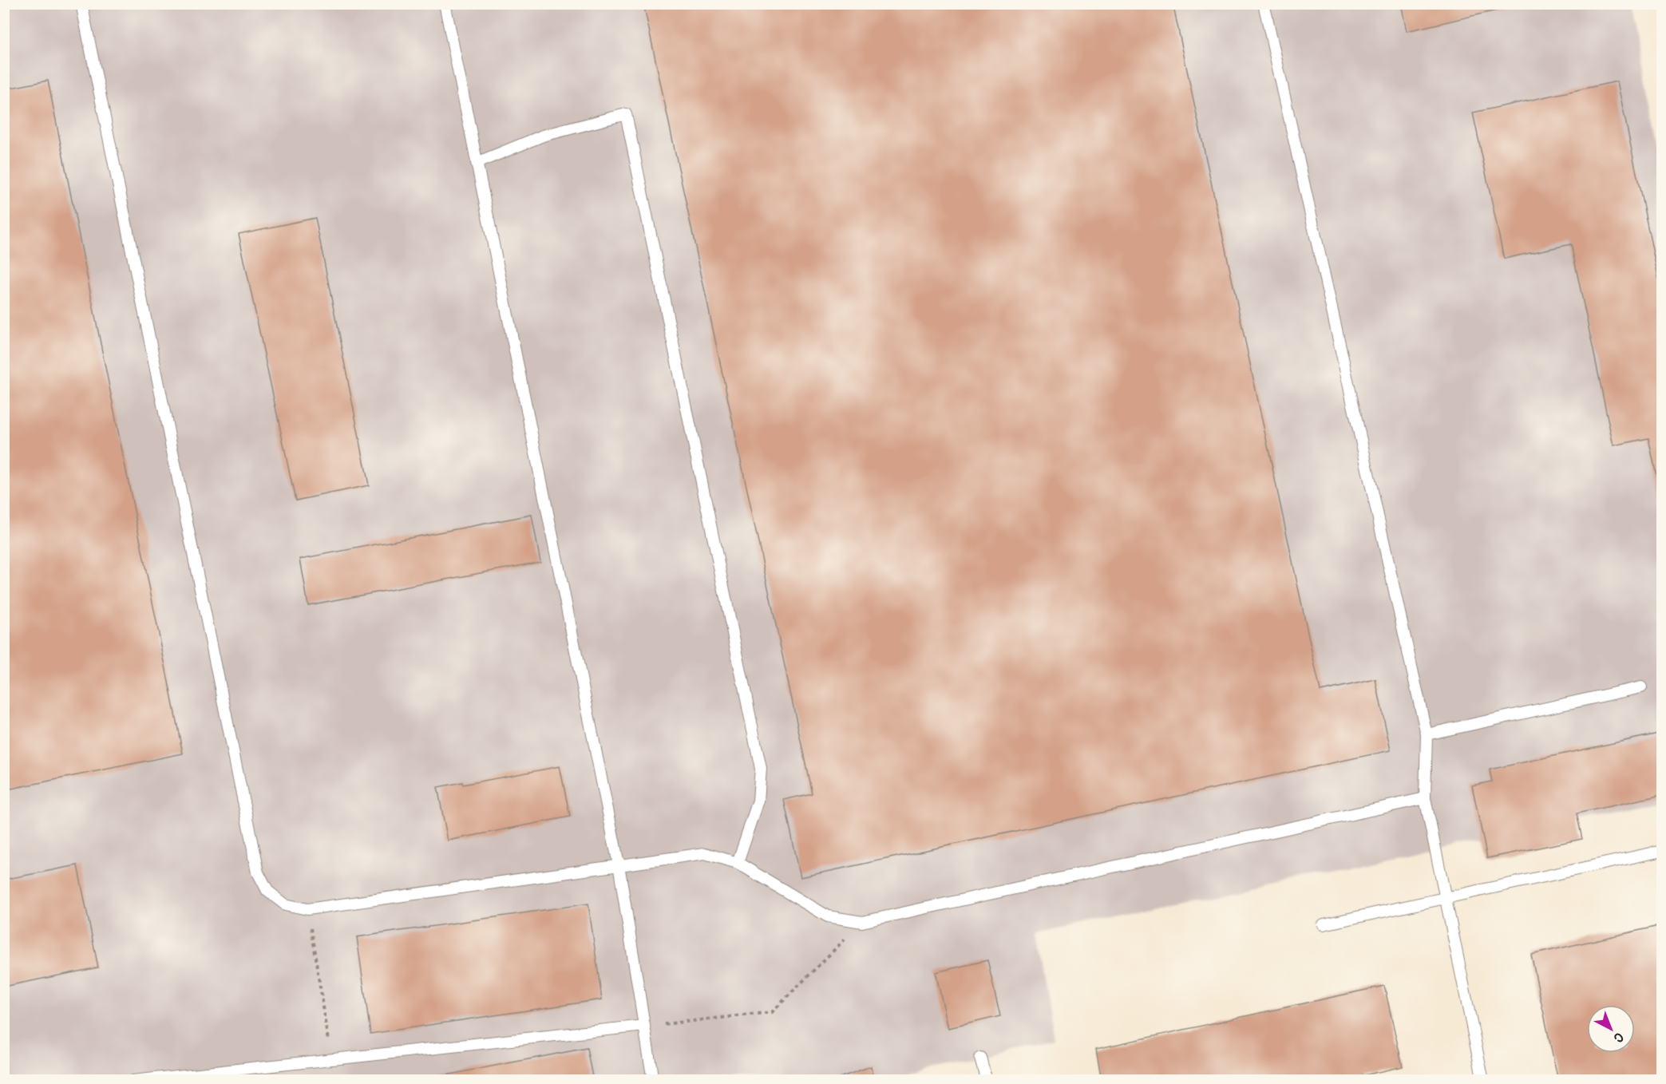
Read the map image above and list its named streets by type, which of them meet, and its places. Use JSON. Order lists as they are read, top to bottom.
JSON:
{
  "north": "bottom right"
}
